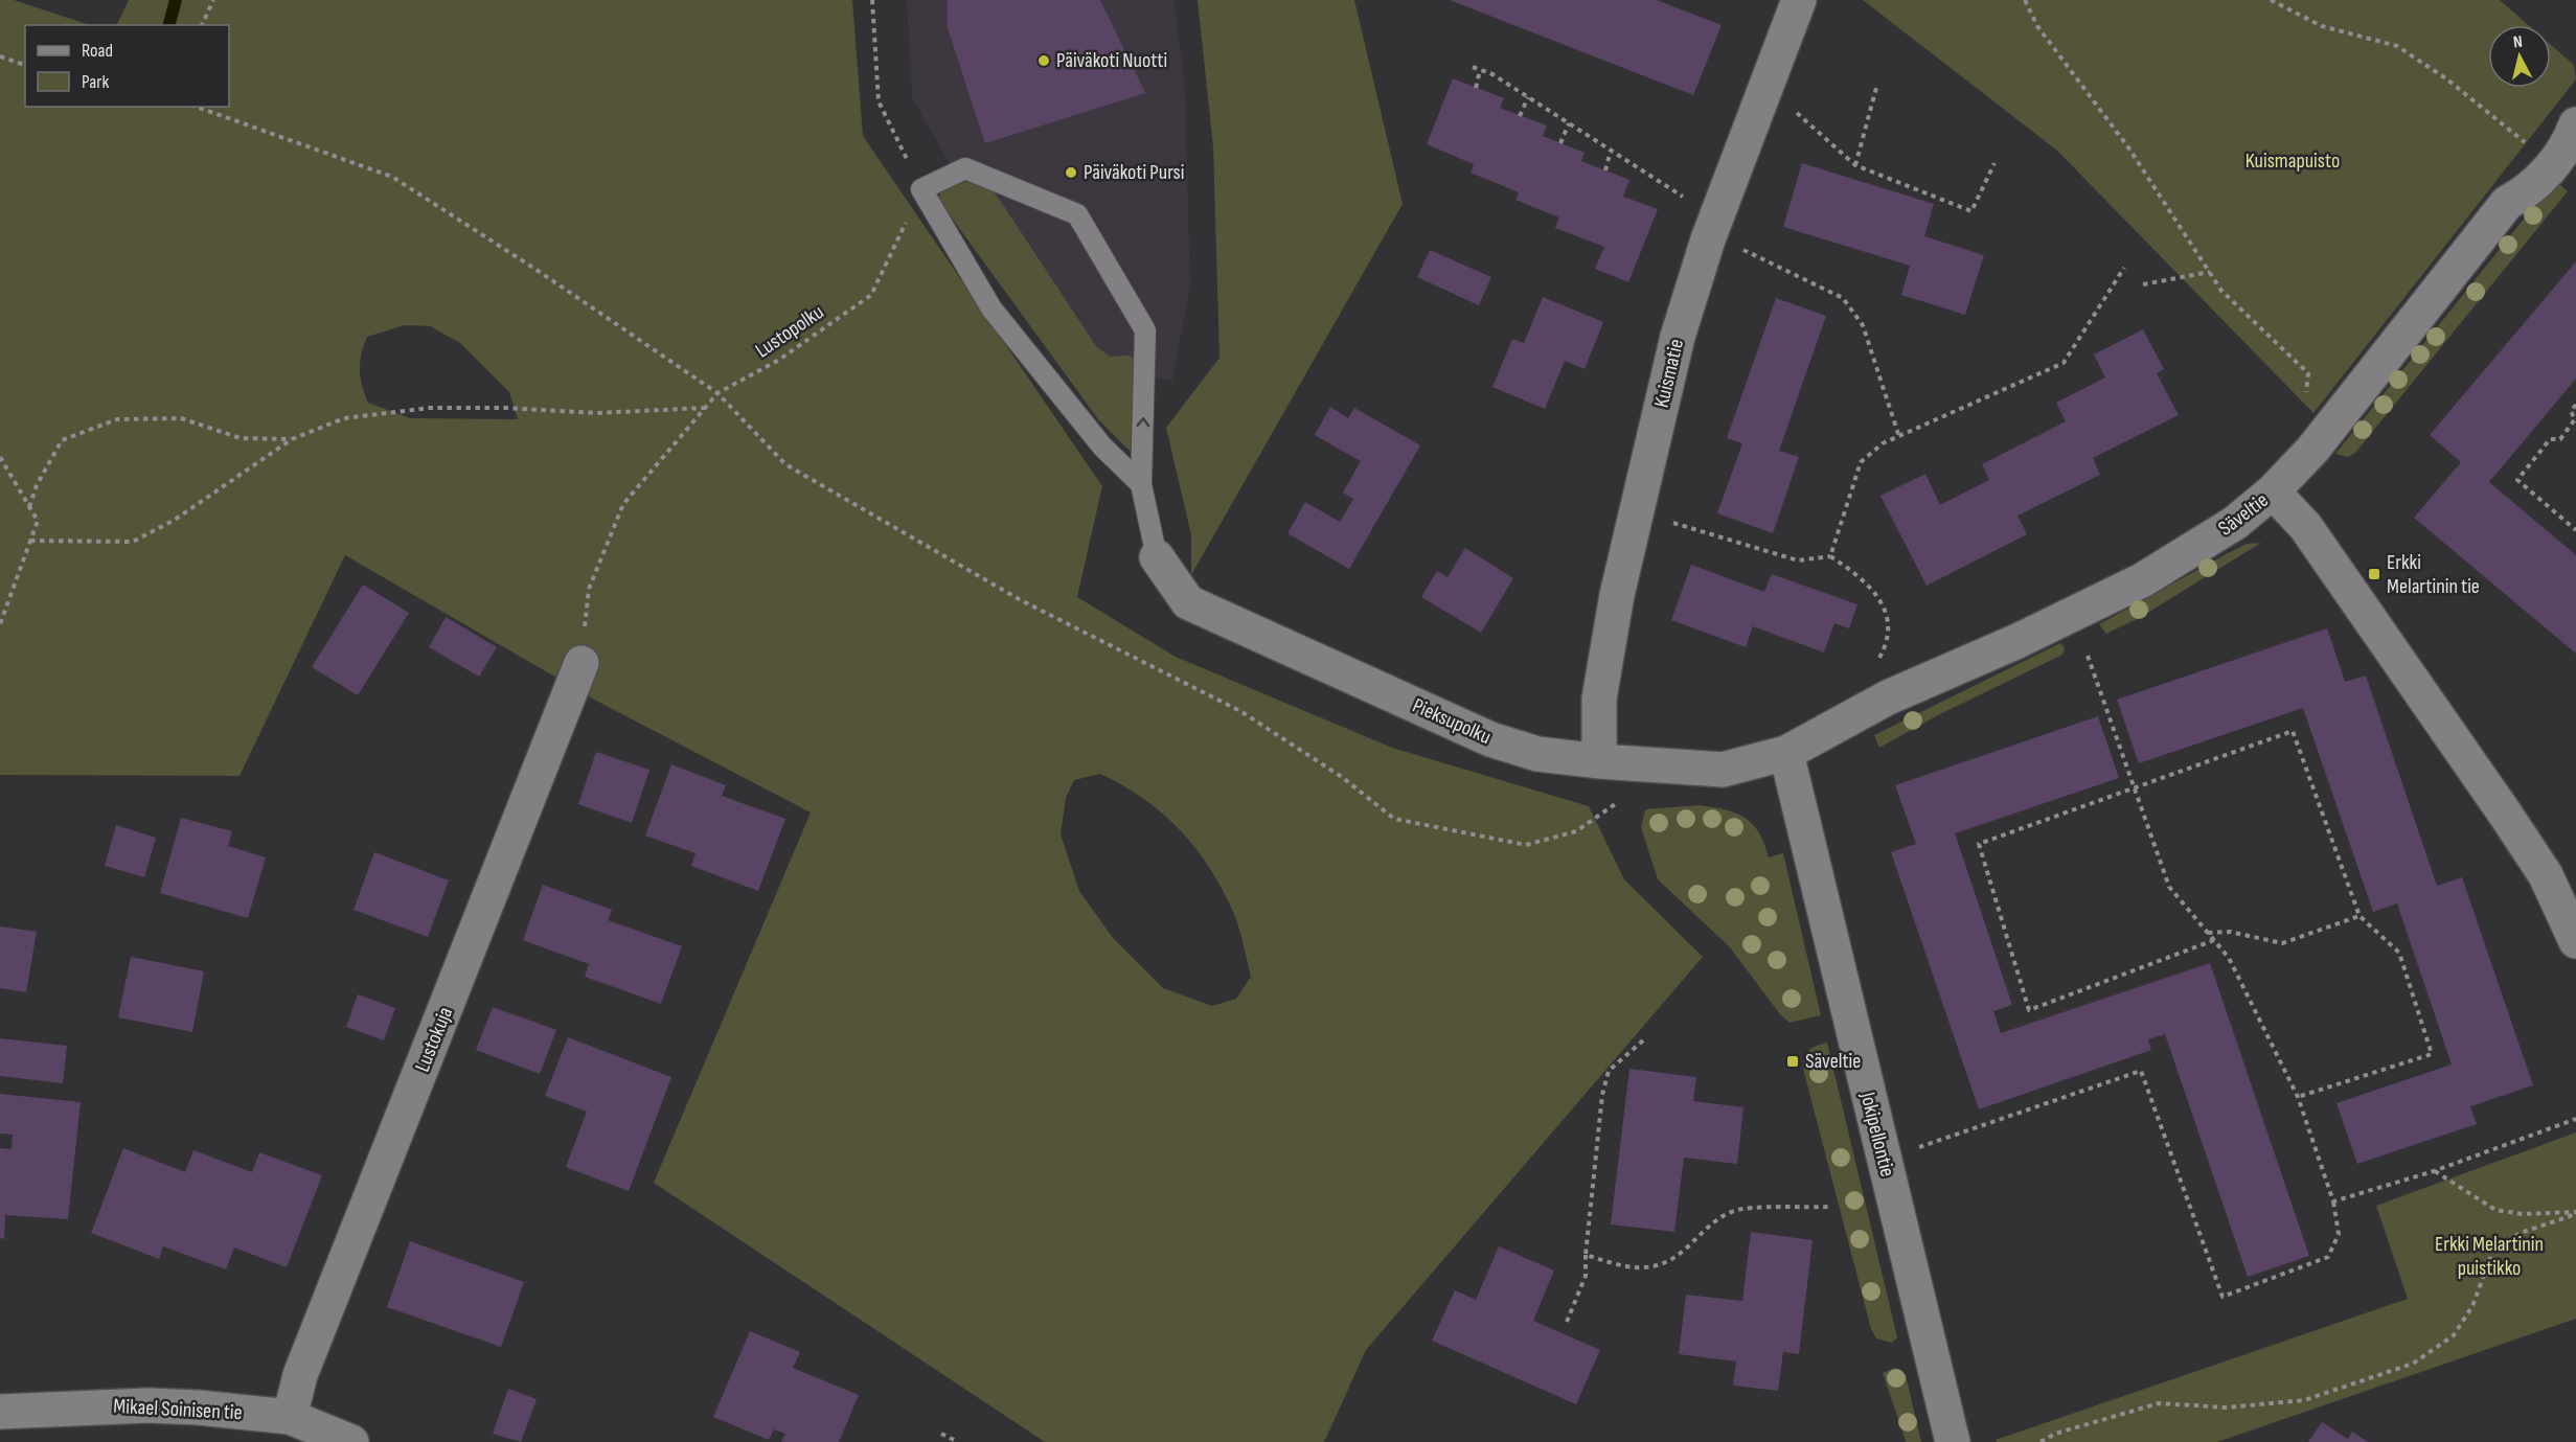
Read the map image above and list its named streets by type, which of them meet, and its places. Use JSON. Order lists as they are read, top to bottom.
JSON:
{
  "streets": {
    "street": [
      "Kuismatie",
      "Säveltie",
      "Pieksupolku",
      "Lustokuja",
      "Jokipellontie",
      "Mikael Soinisen tie"
    ],
    "path": ["Lustopolku"]
  },
  "crossings": [
    ["Lustopolku", "Lustokuja"],
    ["Kuismatie", "Pieksupolku"],
    ["Säveltie", "Pieksupolku"],
    ["Säveltie", "Jokipellontie"],
    ["Pieksupolku", "Jokipellontie"],
    ["Lustokuja", "Mikael Soinisen tie"]
  ],
  "parks": ["Kuismapuisto", "Erkki Melartinin puistikko"],
  "places": {
    "other": ["Päiväkoti Nuotti", "Päiväkoti Pursi"],
    "transit": ["Erkki Melartinin tie", "Säveltie"]
  },
  "legend": ["Road", "Park"],
  "north": "top"
}
